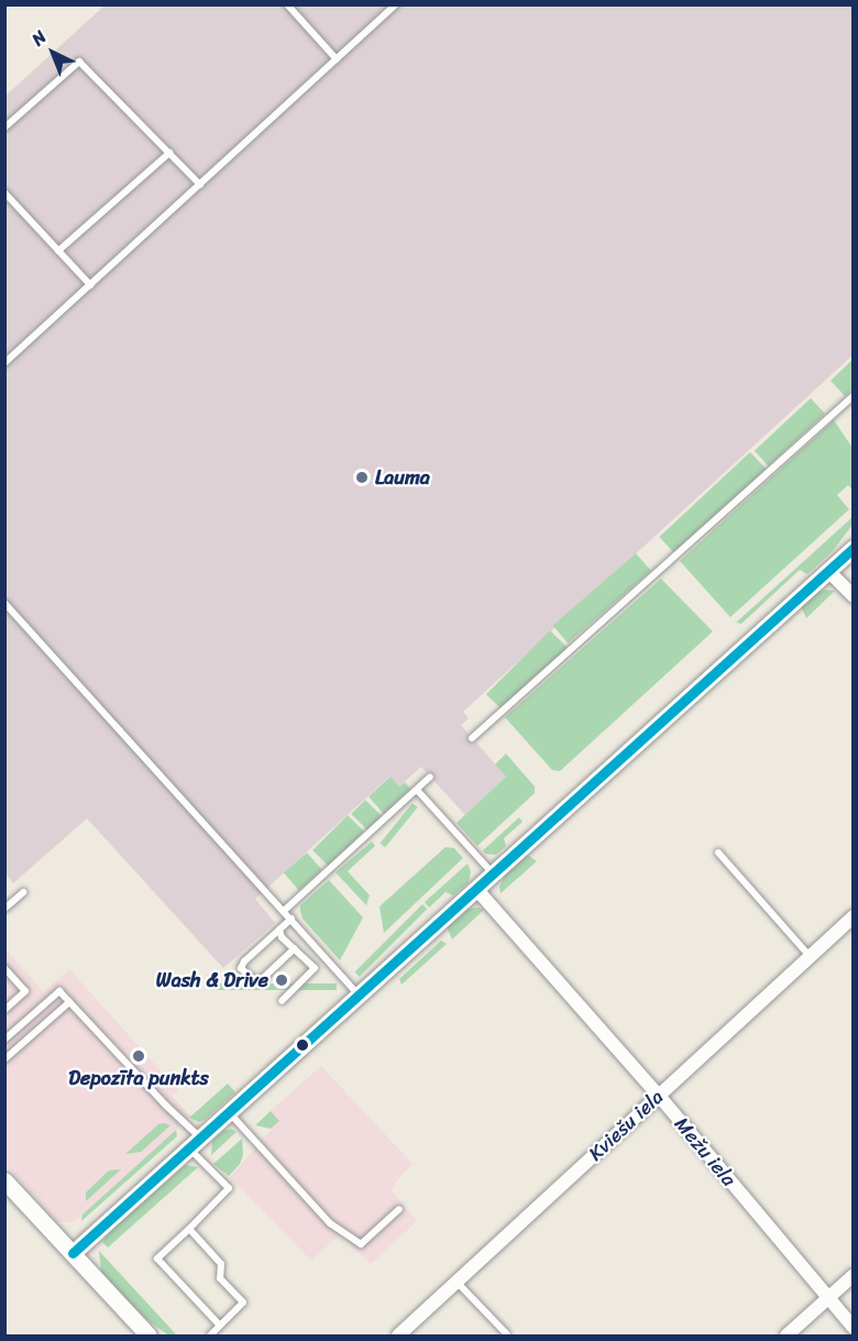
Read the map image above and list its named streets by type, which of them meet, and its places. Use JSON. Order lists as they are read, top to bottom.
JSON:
{
  "streets": {
    "street": ["Kviešu iela", "Mežu iela"]
  },
  "crossings": [
    ["Kviešu iela", "Mežu iela"]
  ],
  "places": ["Lauma", "Wash & Drive", "Depozīta punkts"],
  "north": "top left"
}
